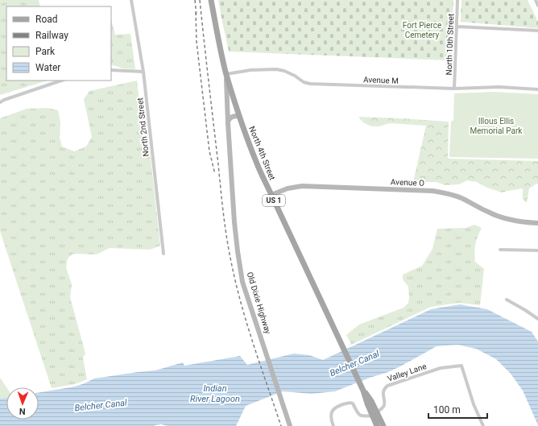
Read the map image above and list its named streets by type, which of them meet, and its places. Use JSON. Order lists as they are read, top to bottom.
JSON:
{
  "streets": {
    "main road": ["North 4th Street", "US 1"],
    "street": [
      "North 10th Street",
      "Avenue M",
      "North 2nd Street",
      "Avenue O",
      "Old Dixie Highway",
      "Valley Lane"
    ]
  },
  "crossings": [
    ["North 10th Street", "Avenue M"],
    ["Avenue M", "North 4th Street"],
    ["Avenue M", "Old Dixie Highway"],
    ["North 4th Street", "Avenue O"],
    ["North 4th Street", "US 1"],
    ["North 4th Street", "Old Dixie Highway"],
    ["North 4th Street", "Valley Lane"],
    ["US 1", "Valley Lane"]
  ],
  "water": ["Belcher Canal", "Indian River Lagoon"],
  "parks": ["Fort Pierce Cemetery", "Illous Ellis Memorial Park"],
  "legend": [
    "Road",
    "Railway",
    "Park",
    "Water"
  ],
  "scale_bar": "100 m",
  "north": "bottom"
}
